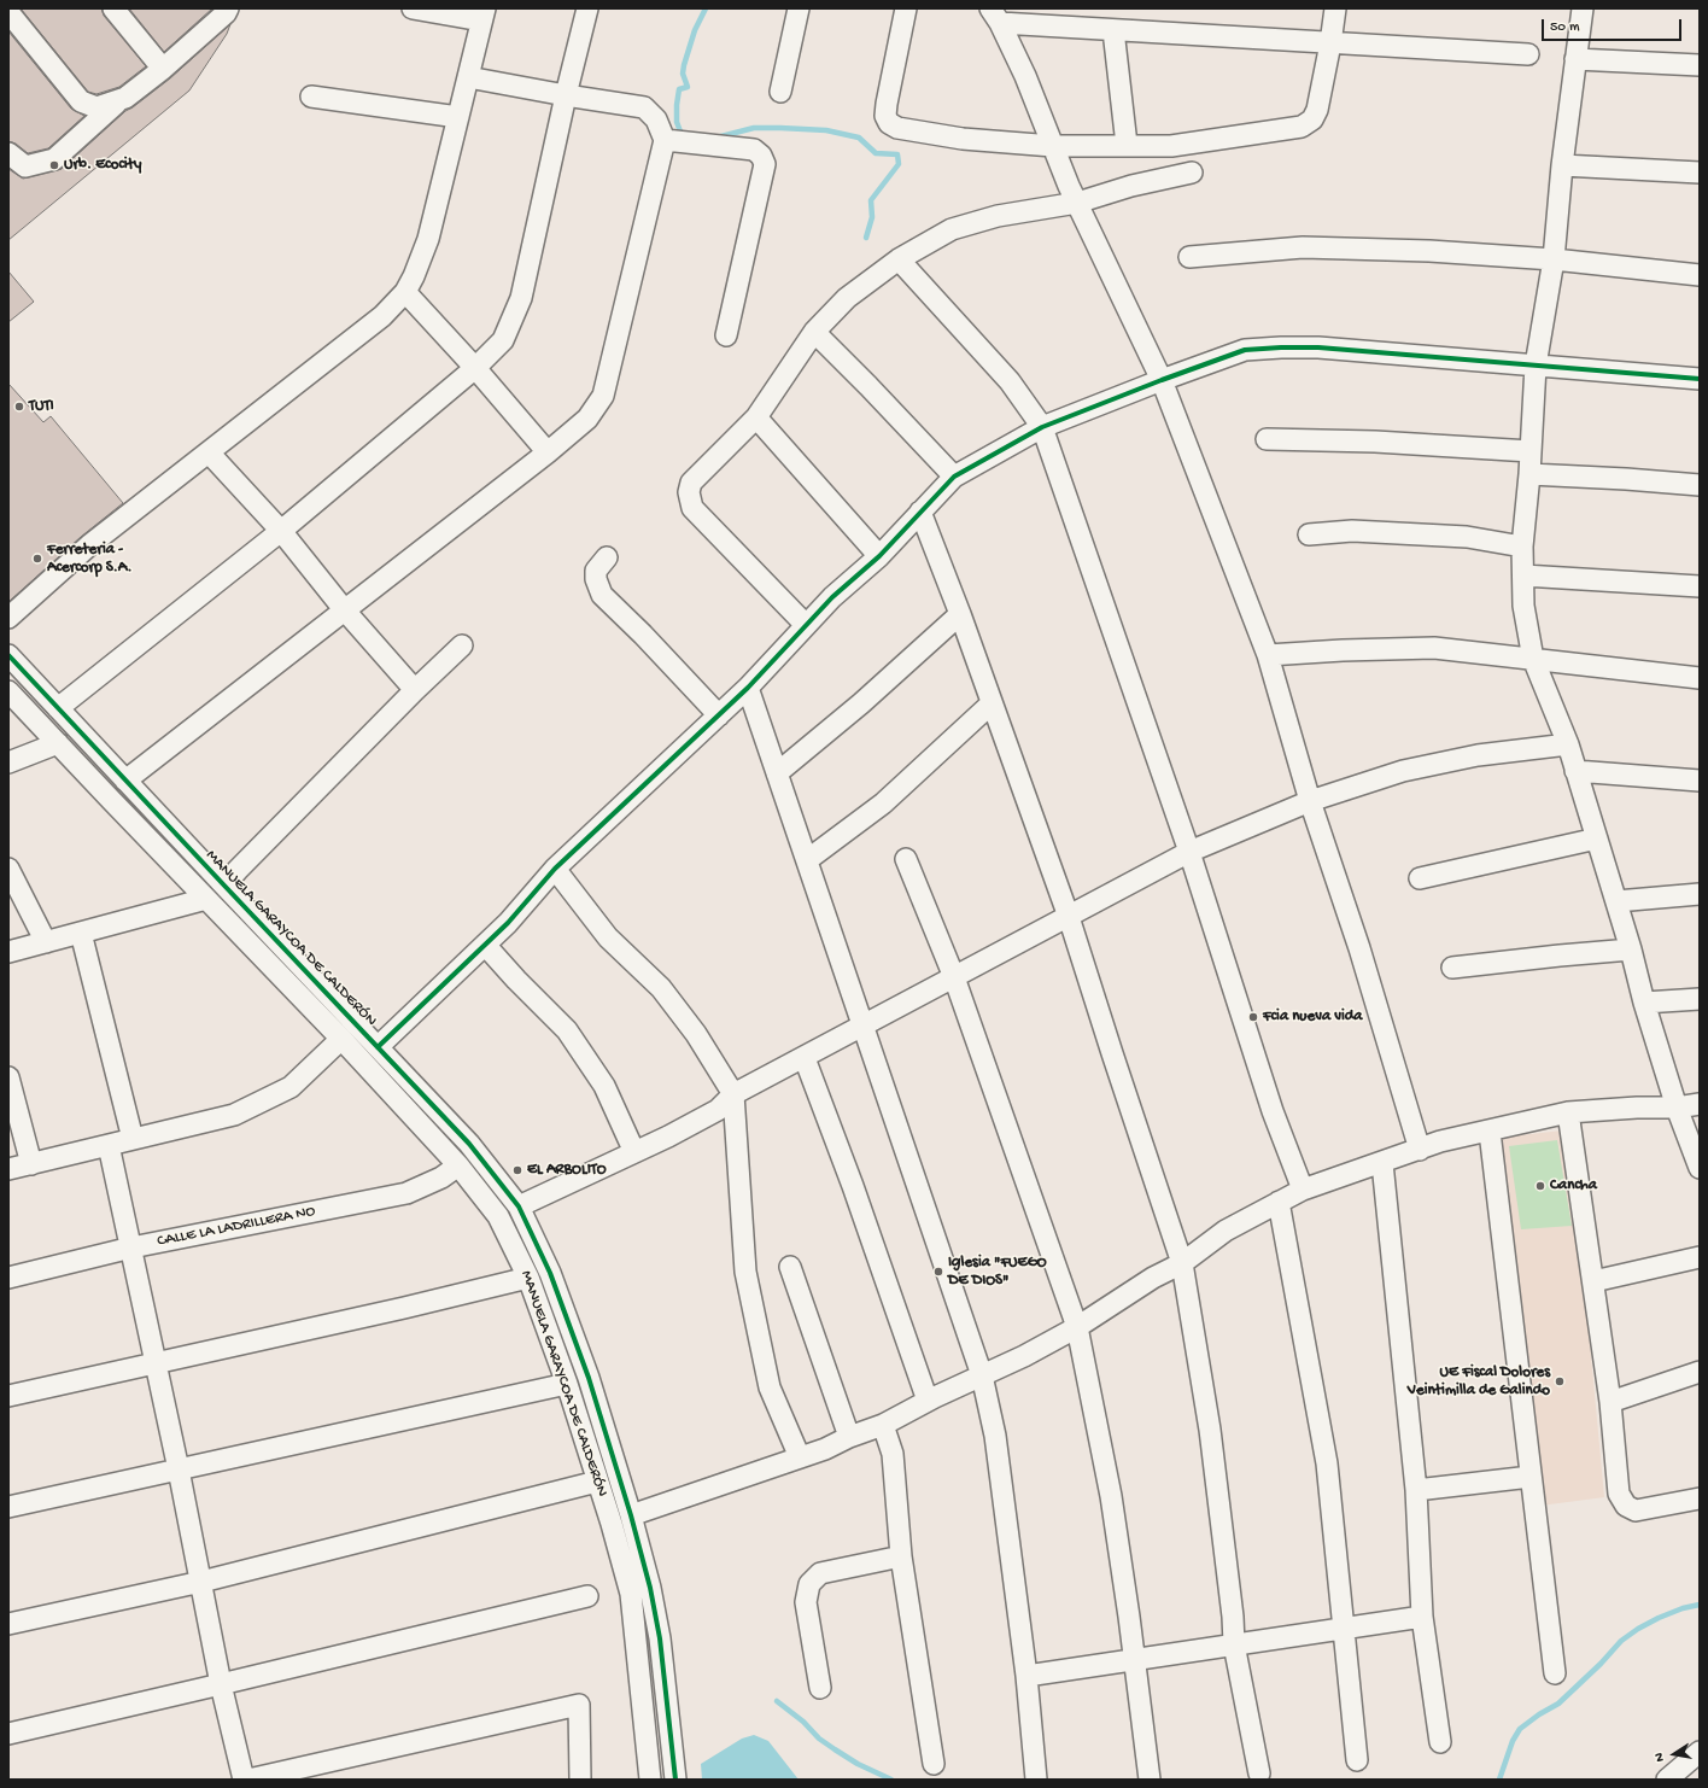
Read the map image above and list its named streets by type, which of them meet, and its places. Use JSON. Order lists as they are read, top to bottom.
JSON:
{
  "streets": {
    "street": ["MANUELA GARAYCOA DE CALDERÓN", "CALLE LA LADRILLERA NO"]
  },
  "crossings": [
    ["MANUELA GARAYCOA DE CALDERÓN", "CALLE LA LADRILLERA NO"]
  ],
  "places": [
    "Urb. Ecocity",
    "TUTI",
    "Ferreteria - Acercorp S.A.",
    "Fcia nueva vida",
    "EL ARBOLITO",
    "Cancha",
    "Iglesia \"FUEGO DE DIOS\"",
    "UE Fiscal Dolores Veintimilla de Galindo"
  ],
  "scale_bar": "50 m",
  "north": "left"
}
